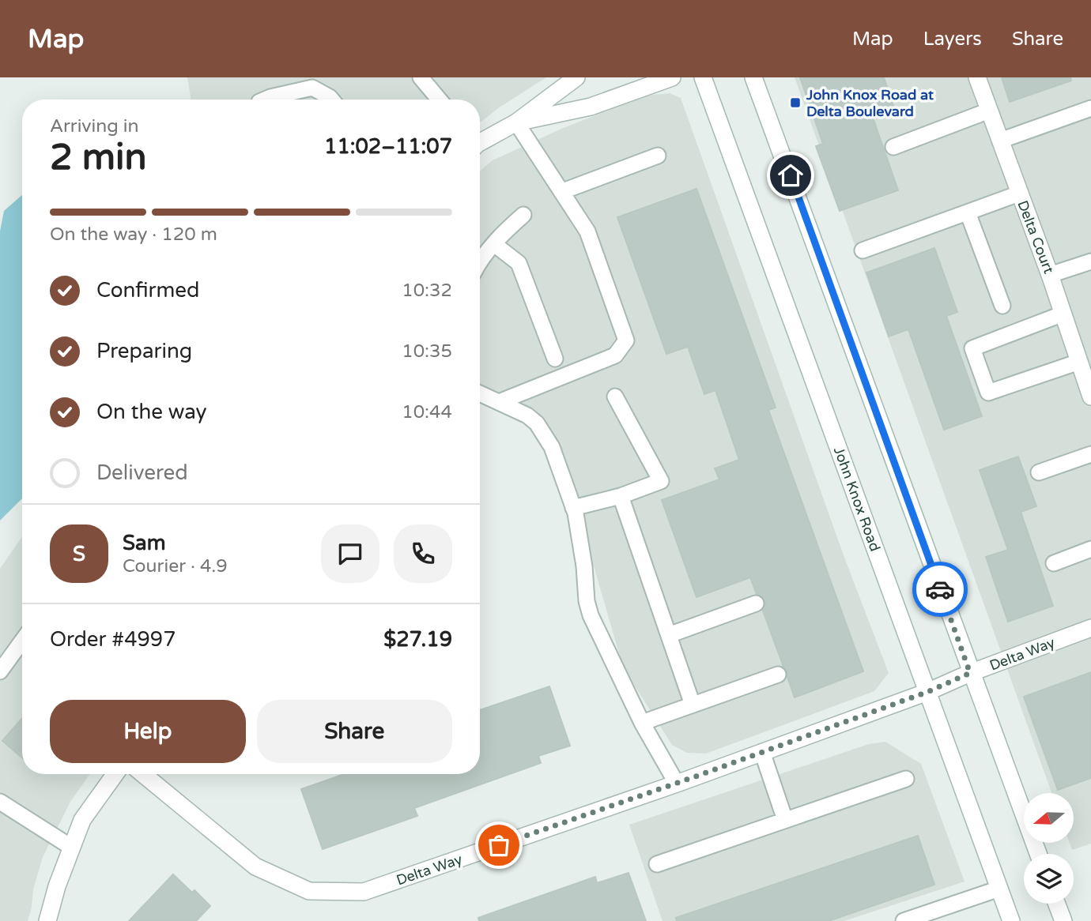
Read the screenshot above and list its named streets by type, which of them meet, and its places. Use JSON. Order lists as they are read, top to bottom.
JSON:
{
  "streets": {
    "street": ["Delta Court", "John Knox Road", "Delta Way"]
  },
  "crossings": [
    ["John Knox Road", "Delta Way"]
  ],
  "places": {
    "transit": ["John Knox Road at Delta Boulevard"]
  },
  "north": "left",
  "page": {
    "header": "Map",
    "nav": ["Map", "Layers", "Share"],
    "heading": ["2 min", "Arriving in", "11:02–11:07"],
    "panel": [
      "Sam",
      "Courier · 4.9",
      "Order #4997",
      "$27.19"
    ],
    "bar": "On the way · 120 m",
    "list": [
      ["Confirmed", "10:32"],
      ["Preparing", "10:35"],
      ["On the way", "10:44"],
      "Delivered"
    ],
    "round": "S",
    "buttons": ["Help", "Share"]
  }
}
